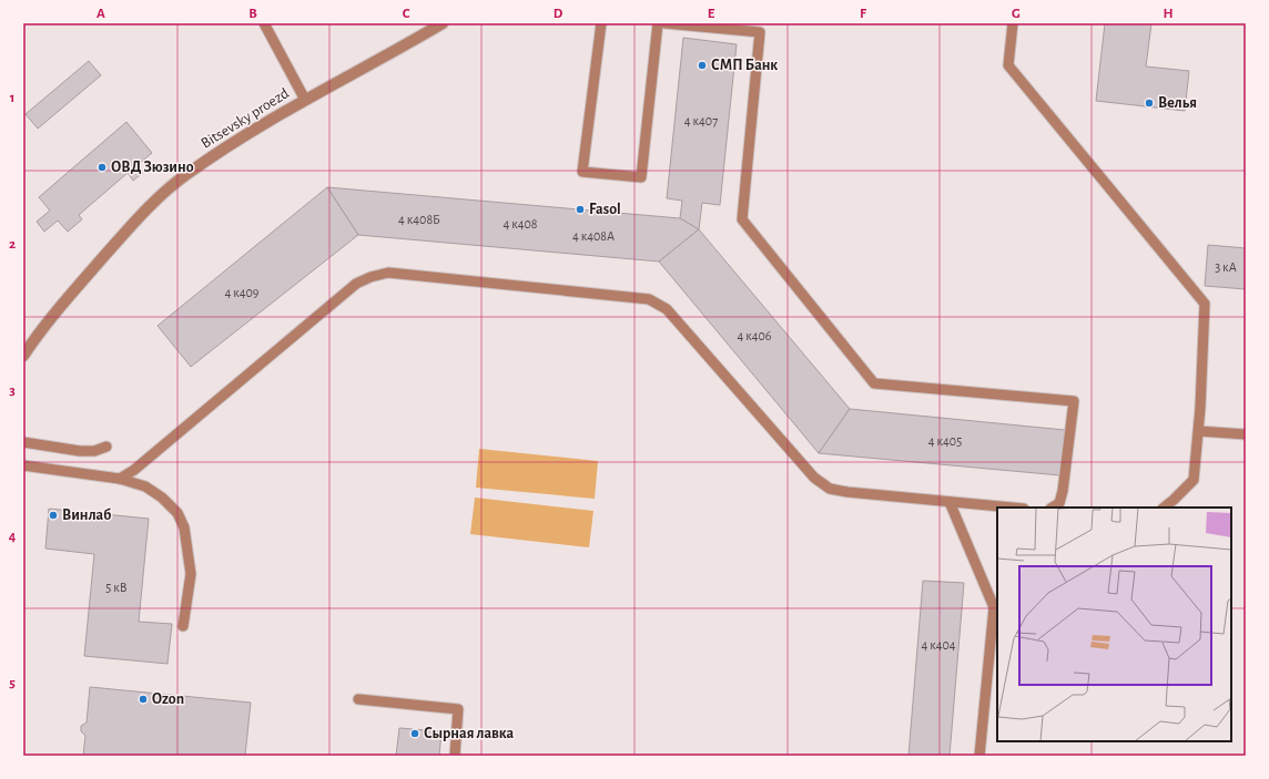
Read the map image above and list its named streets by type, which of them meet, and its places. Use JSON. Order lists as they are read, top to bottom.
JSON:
{
  "streets": {
    "street": ["Bitsevsky proezd"]
  },
  "places": [
    "СМП Банк",
    "Велья",
    "ОВД Зюзино",
    "Fasol",
    "Винлаб",
    "Ozon",
    "Сырная лавка"
  ],
  "house_numbers": [
    "4 к407",
    "4 к408Б",
    "4 к408",
    "4 к408А",
    "3 кА",
    "4 к409",
    "4 к406",
    "4 к405",
    "5 кВ",
    "4 к404"
  ],
  "grid": {
    "columns": [
      "A",
      "B",
      "C",
      "D",
      "E",
      "F",
      "G",
      "H"
    ],
    "rows": [
      "1",
      "2",
      "3",
      "4",
      "5"
    ]
  }
}
